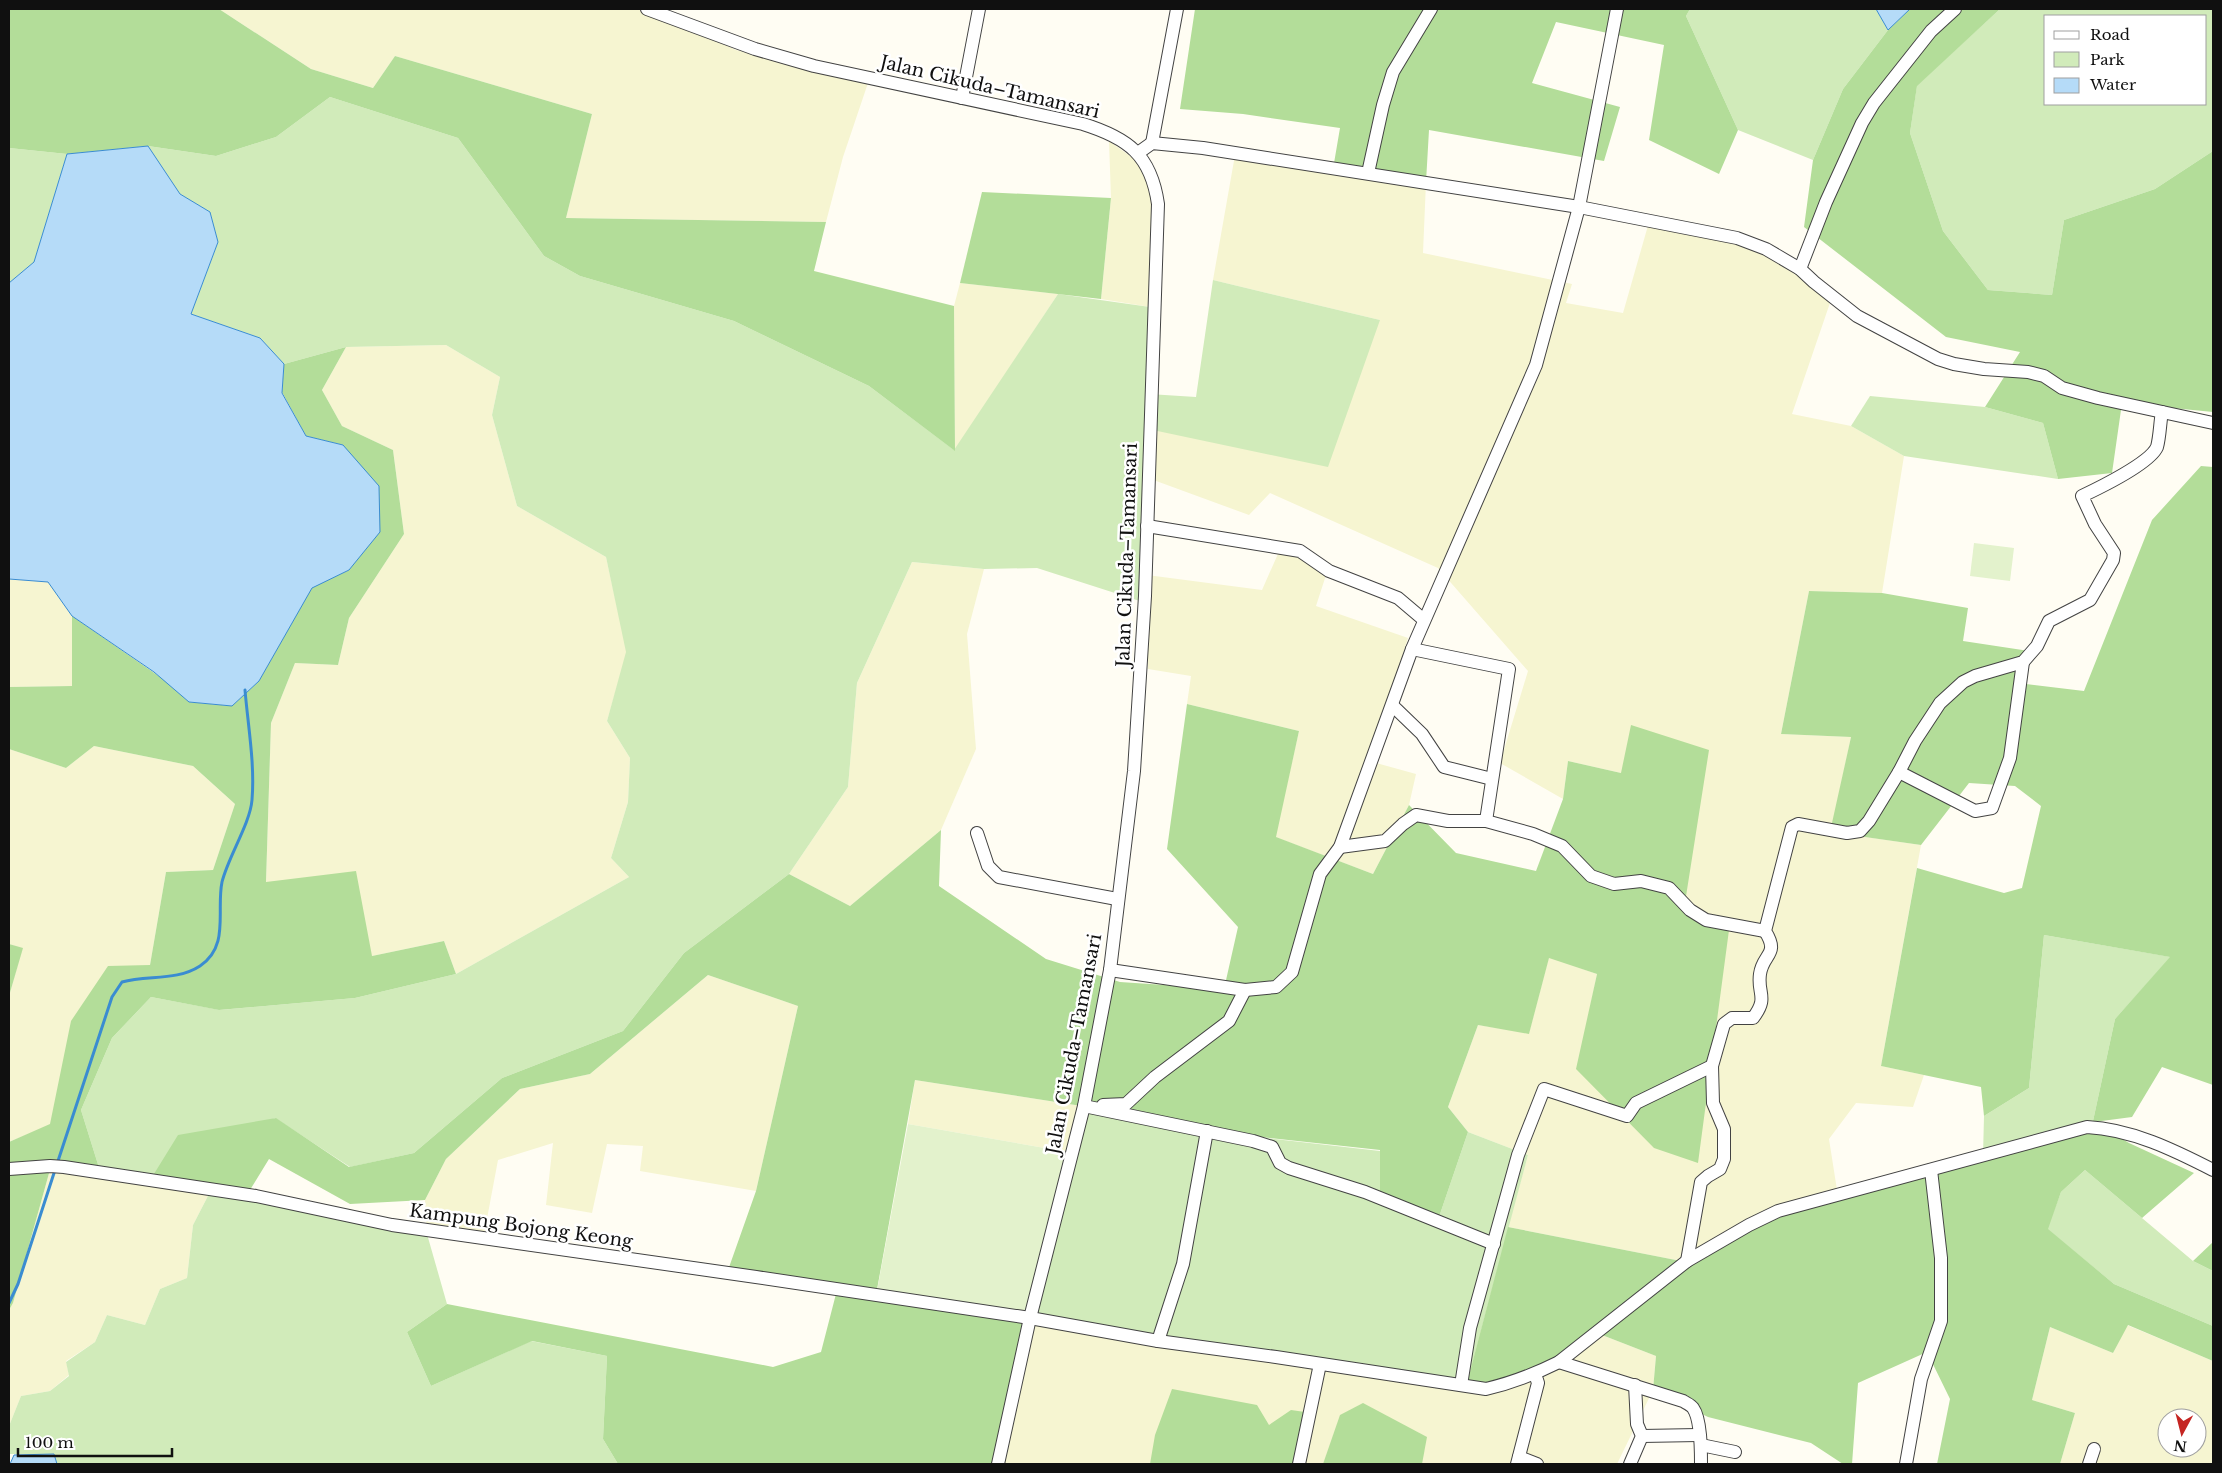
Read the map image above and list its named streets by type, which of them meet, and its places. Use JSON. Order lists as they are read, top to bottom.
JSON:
{
  "streets": {
    "street": ["Jalan Cikuda–Tamansari", "Kampung Bojong Keong"]
  },
  "crossings": [
    ["Jalan Cikuda–Tamansari", "Kampung Bojong Keong"]
  ],
  "legend": ["Road", "Park", "Water"],
  "scale_bar": "100 m",
  "north": "bottom"
}
